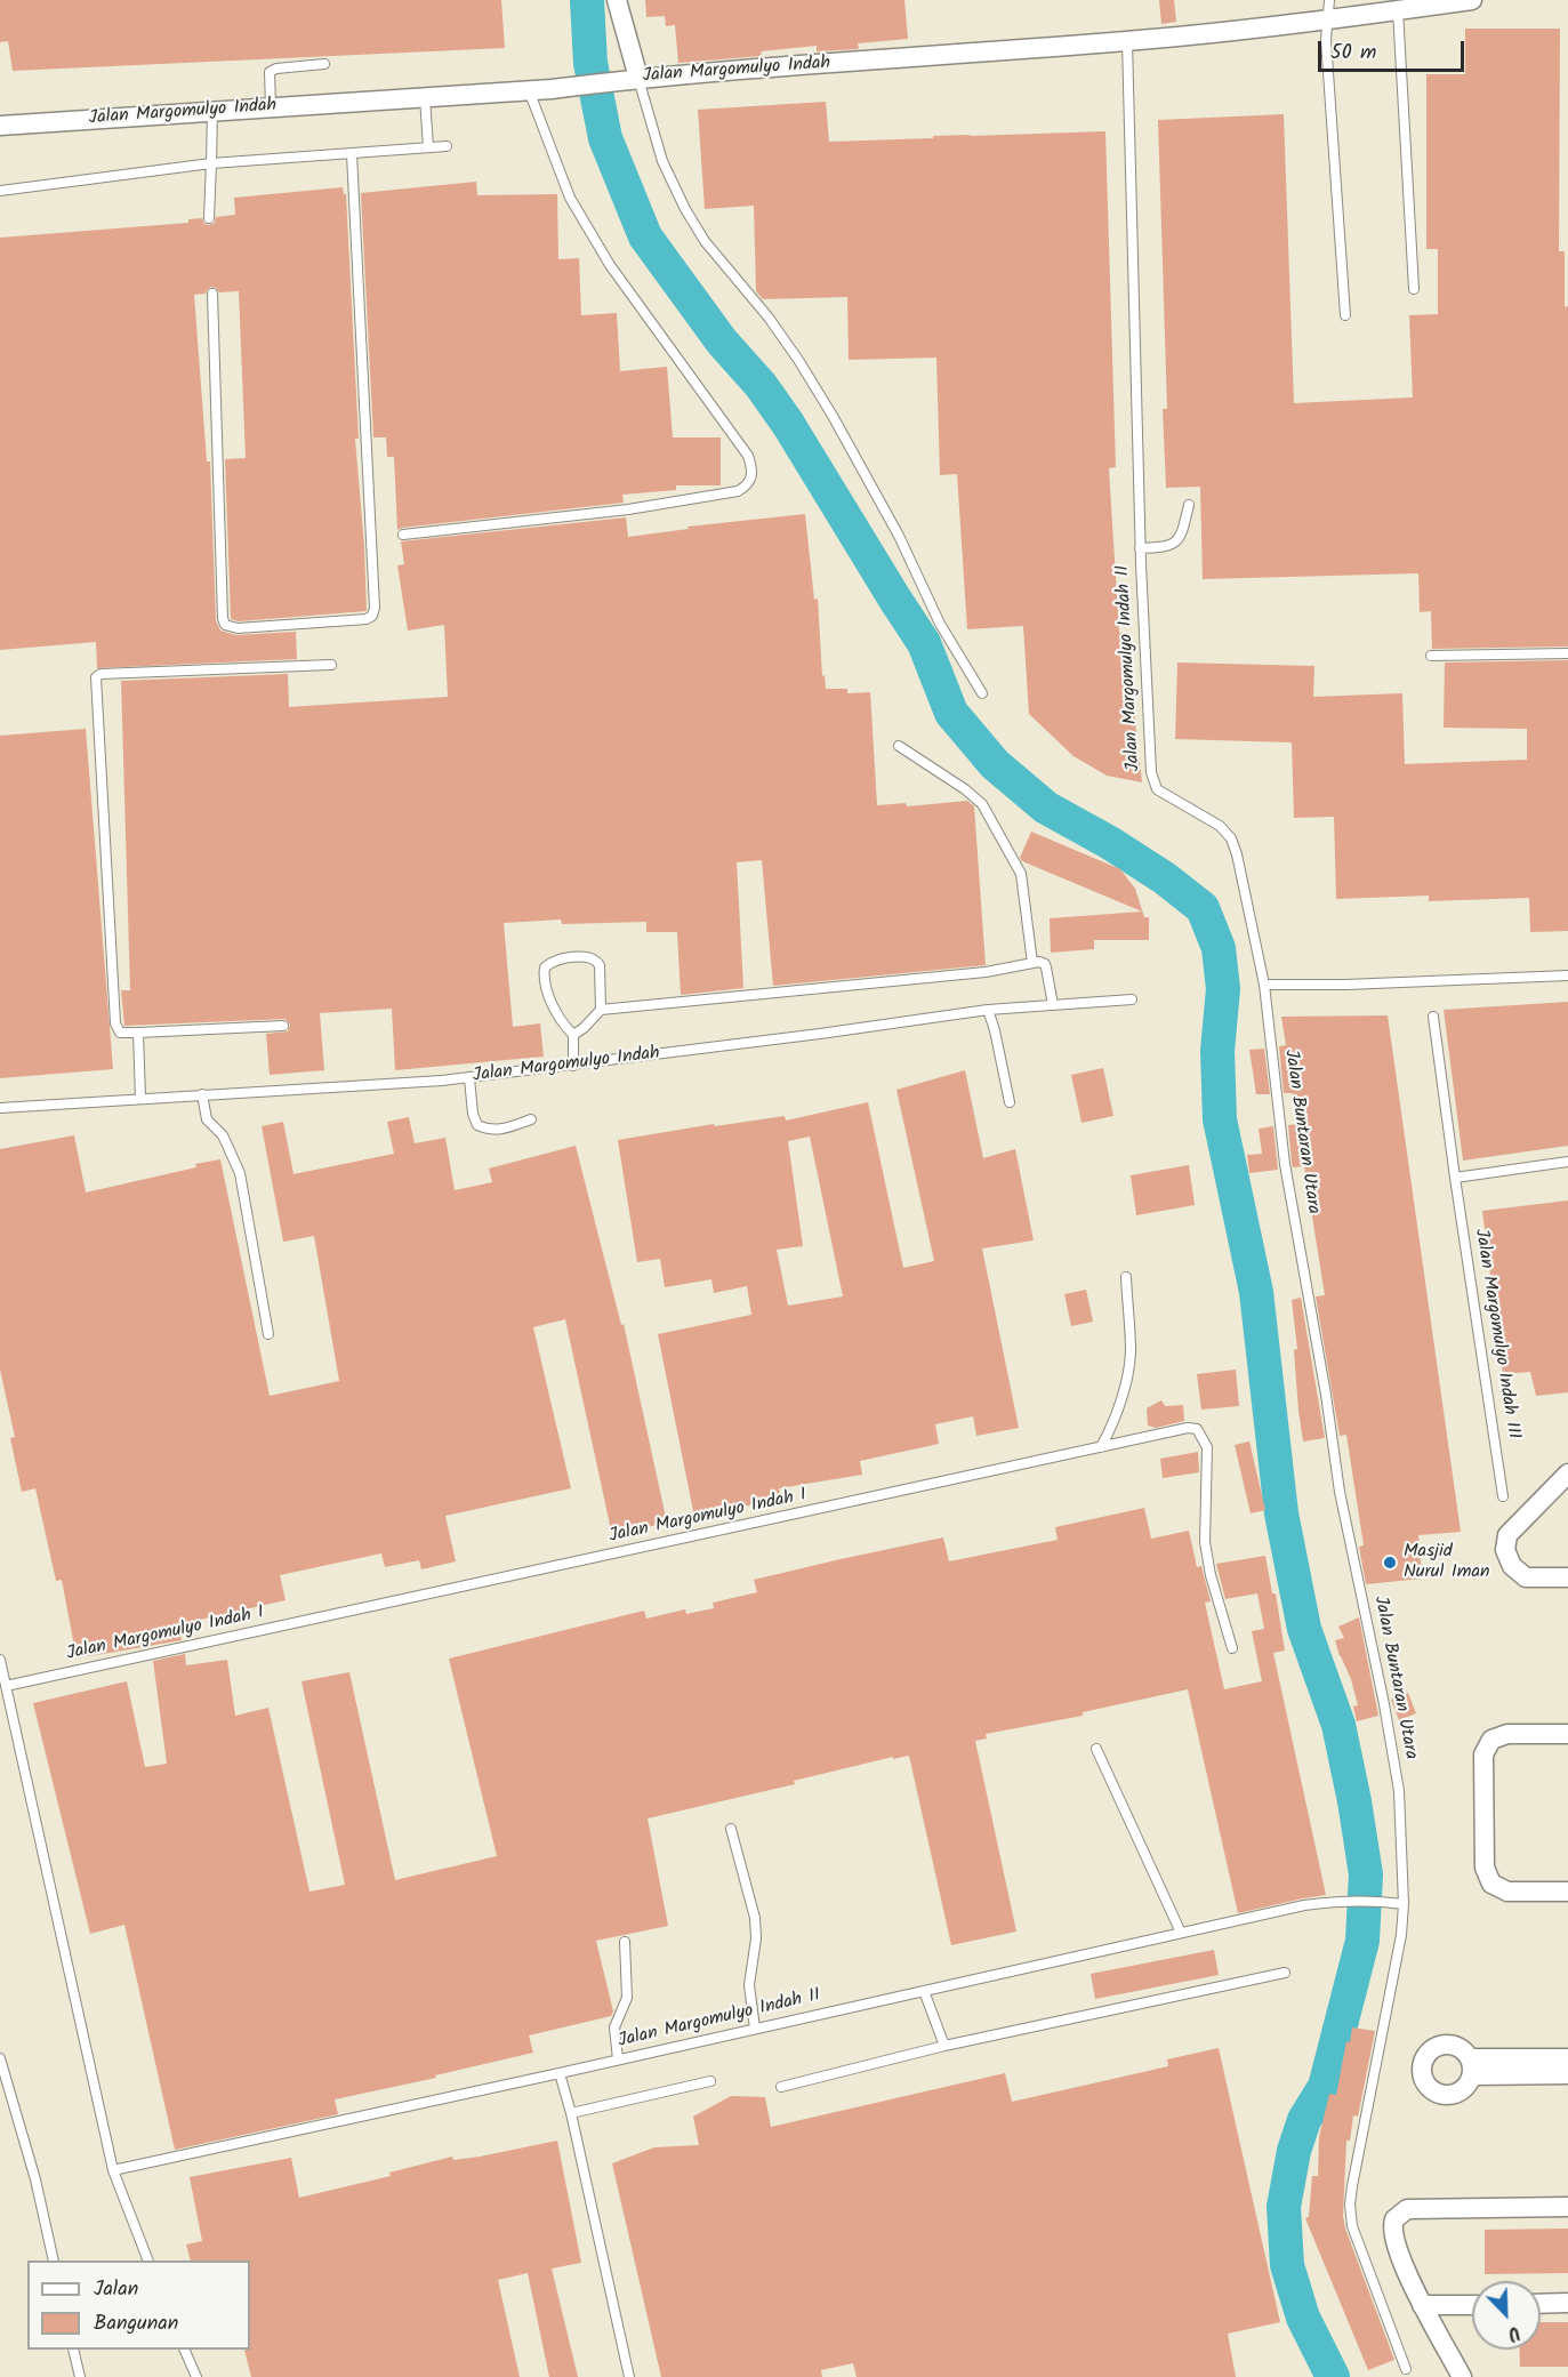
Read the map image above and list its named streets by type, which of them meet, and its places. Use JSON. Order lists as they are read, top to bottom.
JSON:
{
  "streets": {
    "street": ["Jalan Margomulyo Indah"],
    "lane": [
      "Jalan Margomulyo Indah II",
      "Jalan Buntaran Utara",
      "Jalan Margomulyo Indah III",
      "Jalan Margomulyo Indah I"
    ]
  },
  "crossings": [
    ["Jalan Margomulyo Indah", "Jalan Margomulyo Indah II"],
    ["Jalan Margomulyo Indah II", "Jalan Buntaran Utara"]
  ],
  "places": ["Masjid Nurul Iman"],
  "legend": ["Jalan", "Bangunan"],
  "scale_bar": "50 m",
  "north": "bottom right"
}
